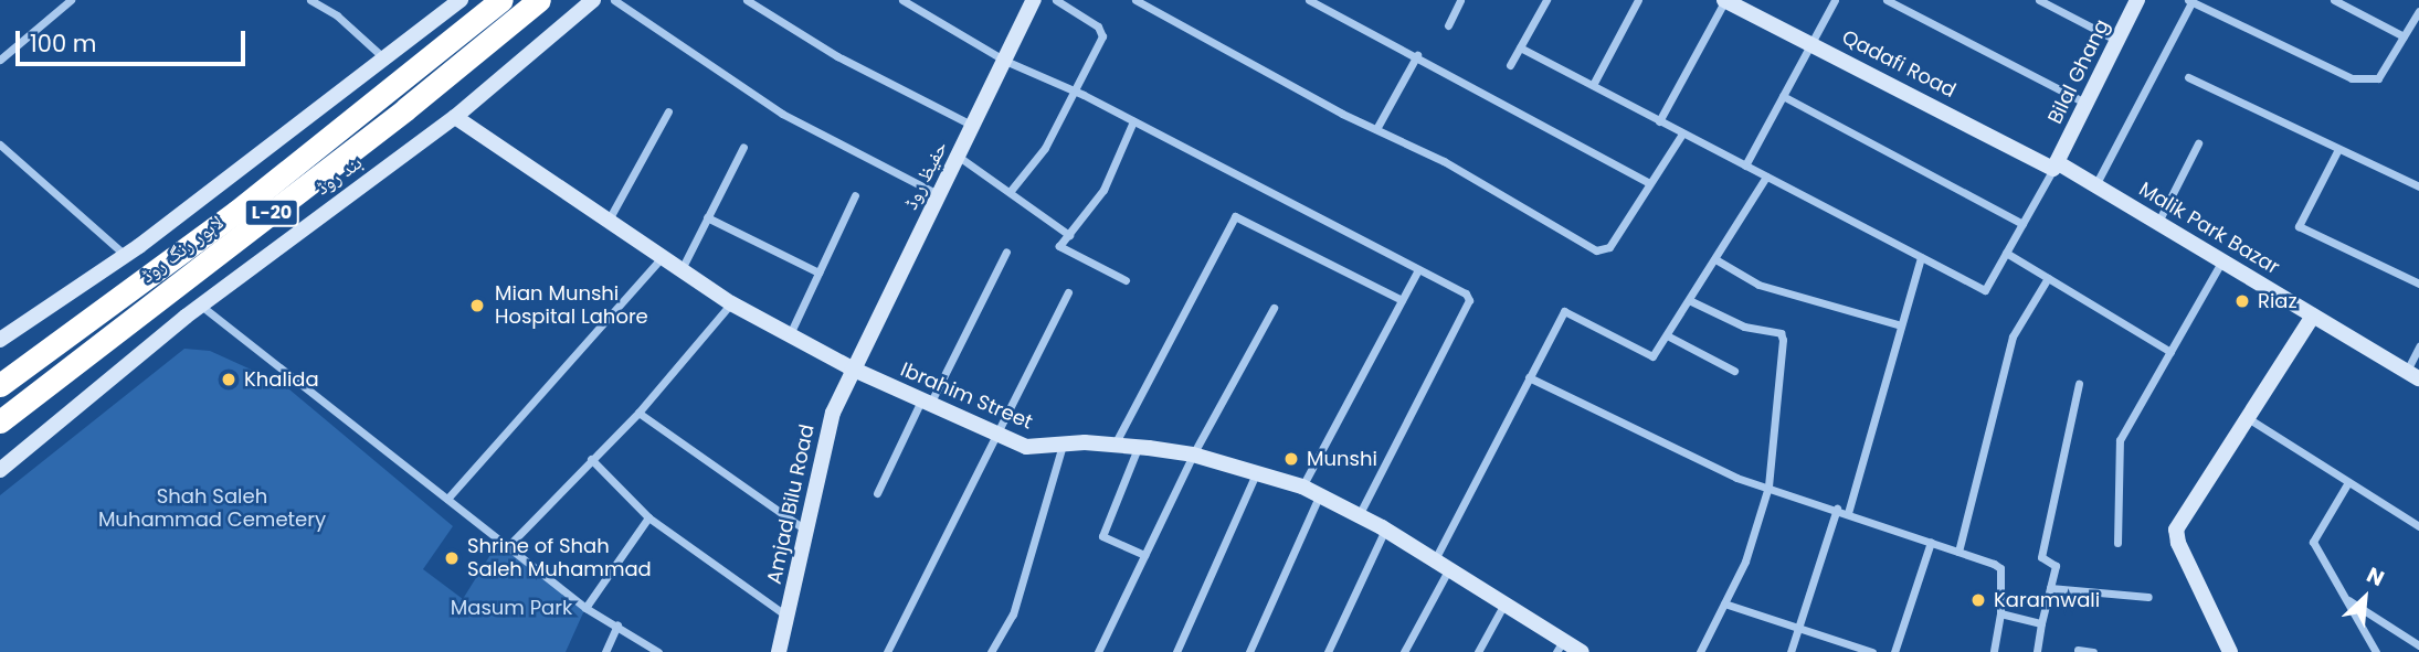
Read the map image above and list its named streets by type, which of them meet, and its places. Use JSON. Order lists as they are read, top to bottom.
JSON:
{
  "streets": {
    "highway": ["L-20", "لاہور رنگ روڈ"],
    "main road": [
      "Qadafi Road",
      "Bilal Ghang",
      "بند روڈ",
      "حفیظ روڈ",
      "Malik Park Bazar",
      "Ibrahim Street",
      "Amjad Bilu Road"
    ]
  },
  "crossings": [
    ["Qadafi Road", "Bilal Ghang"],
    ["Qadafi Road", "Malik Park Bazar"],
    ["Bilal Ghang", "Malik Park Bazar"],
    ["بند روڈ", "Ibrahim Street"],
    ["حفیظ روڈ", "Ibrahim Street"],
    ["حفیظ روڈ", "Amjad Bilu Road"],
    ["Ibrahim Street", "Amjad Bilu Road"]
  ],
  "parks": ["Shah Saleh Muhammad Cemetery", "Masum Park"],
  "places": [
    "Riaz",
    "Mian Munshi Hospital Lahore",
    "Khalida",
    "Munshi",
    "Shrine of Shah Saleh Muhammad",
    "Karamwali"
  ],
  "scale_bar": "100 m",
  "north": "top right"
}
